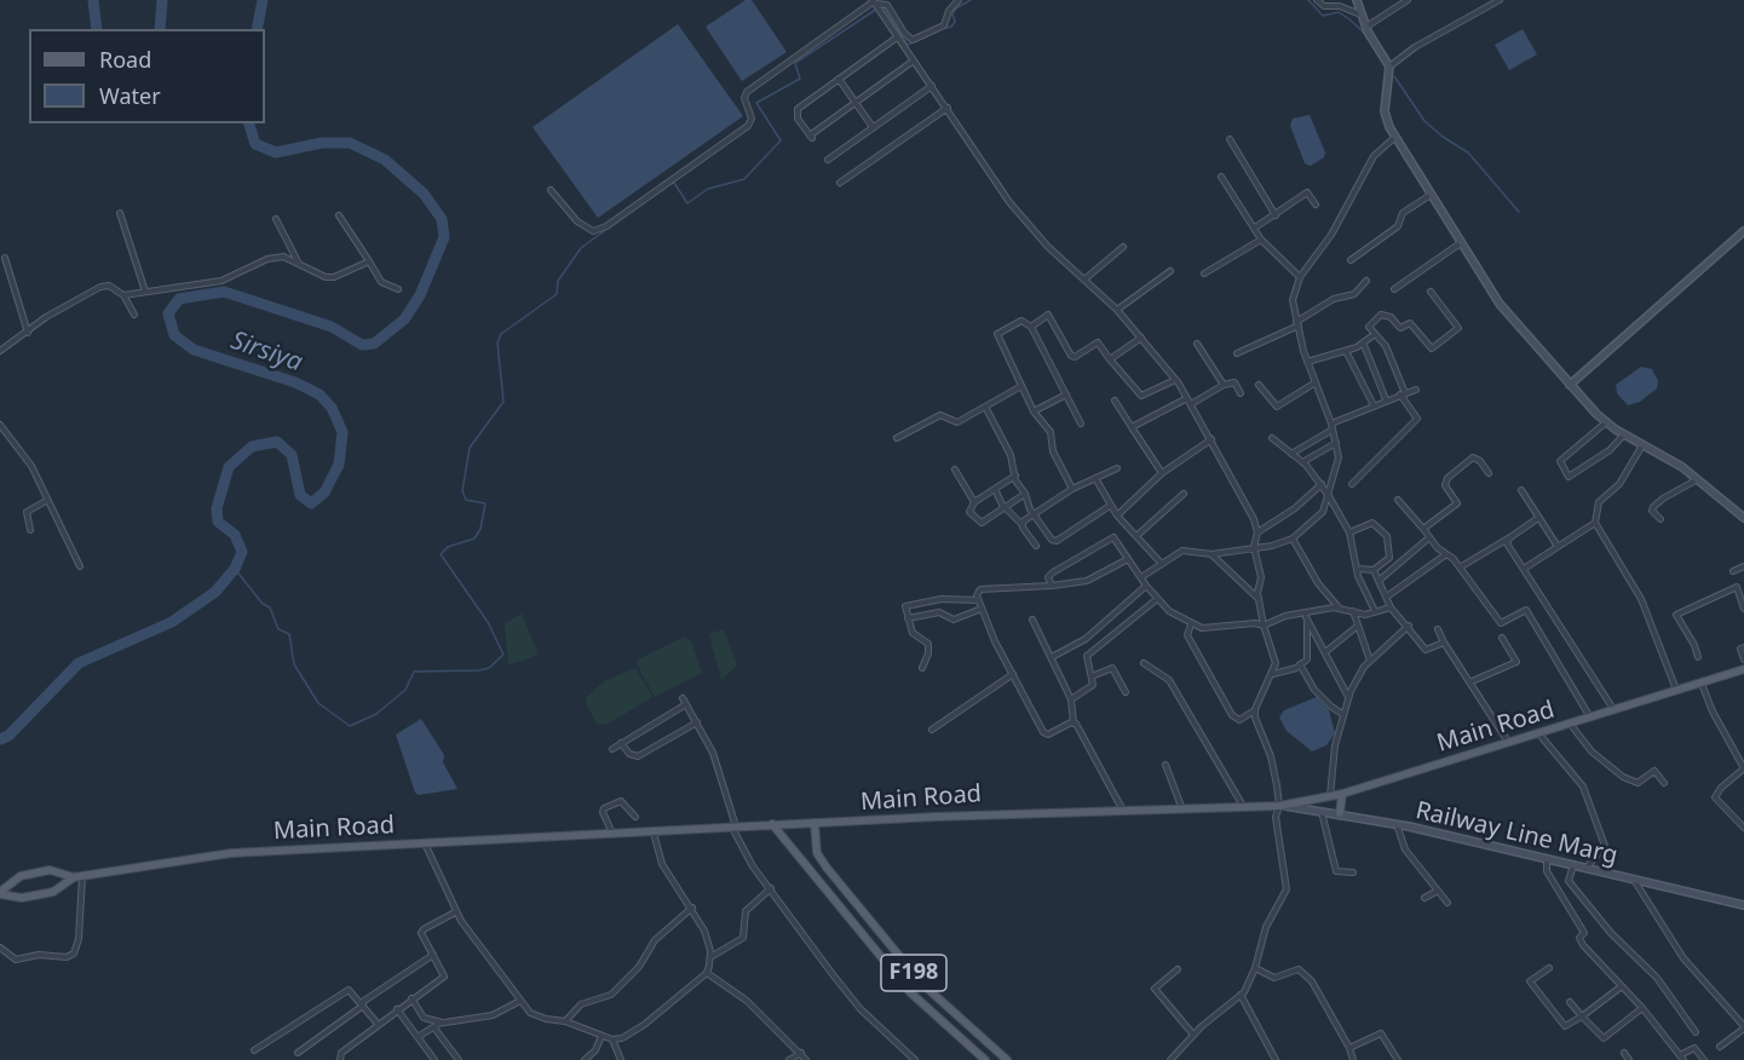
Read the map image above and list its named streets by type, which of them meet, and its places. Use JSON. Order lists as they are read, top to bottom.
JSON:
{
  "streets": {
    "main road": ["Main Road", "F198"],
    "street": ["Railway Line Marg"]
  },
  "crossings": [
    ["Main Road", "Railway Line Marg"],
    ["Main Road", "F198"]
  ],
  "water": ["Sirsiya"],
  "legend": ["Road", "Water"]
}
